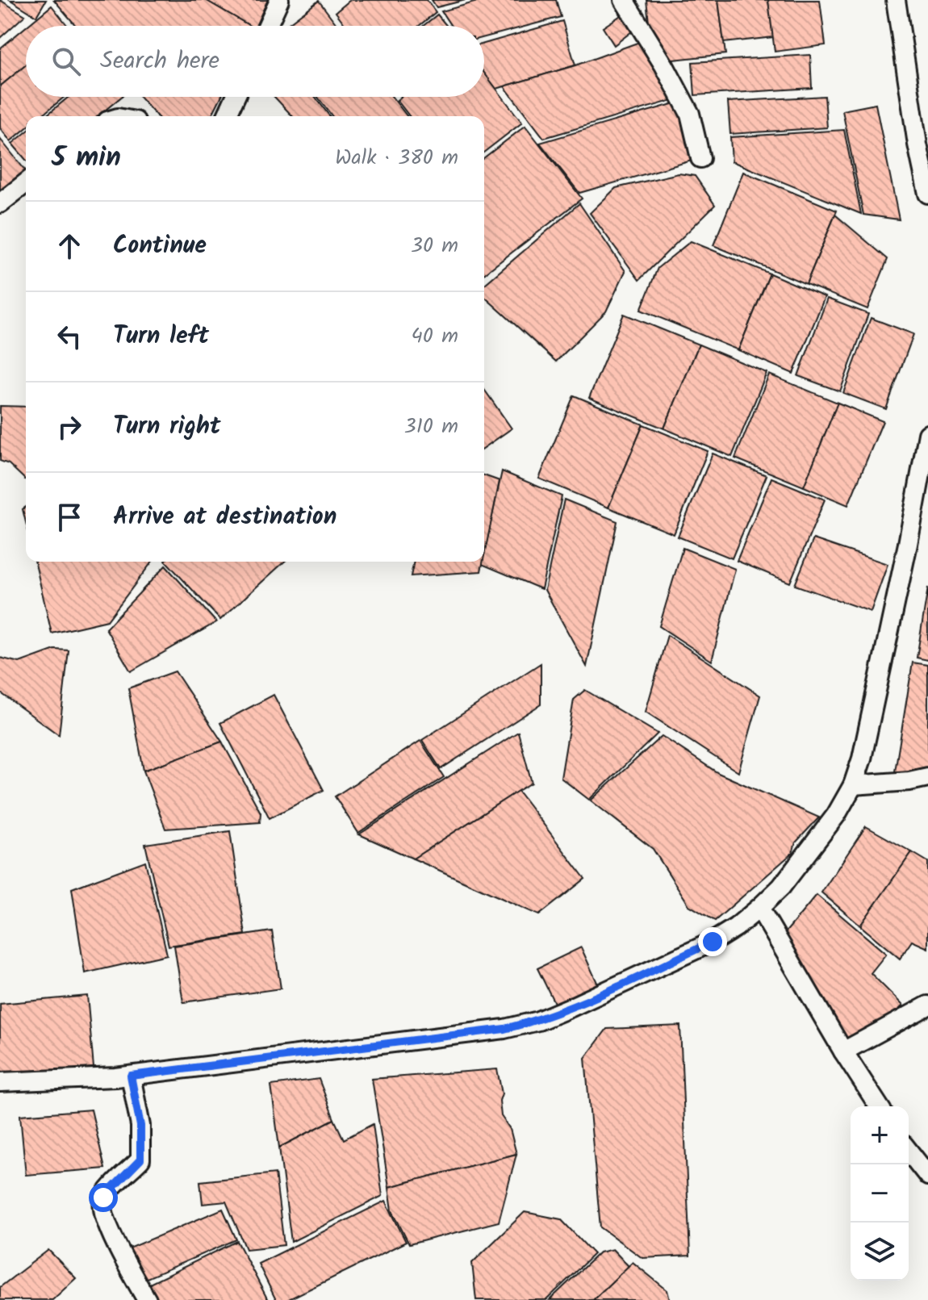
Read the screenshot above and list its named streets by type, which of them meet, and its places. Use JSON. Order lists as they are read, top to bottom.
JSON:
{
  "page": {
    "search": "Search here",
    "heading": ["5 min", "Walk · 380 m"],
    "list": [
      ["Continue", "30 m"],
      ["Turn left", "40 m"],
      ["Turn right", "310 m"],
      "Arrive at destination"
    ],
    "map_buttons": ["+", "−"]
  }
}
